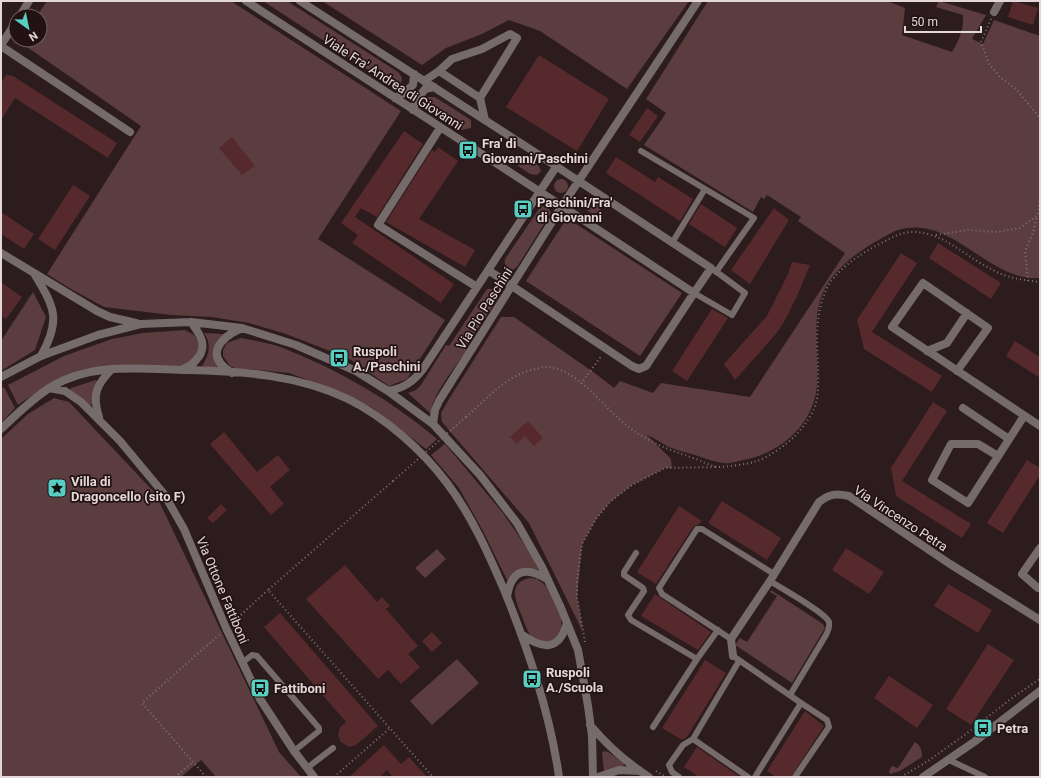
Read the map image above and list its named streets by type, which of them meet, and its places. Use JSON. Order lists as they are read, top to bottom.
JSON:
{
  "streets": {
    "street": [
      "Viale Fra' Andrea di Giovanni",
      "Via Pio Paschini",
      "Via Vincenzo Petra",
      "Via Ottone Fattiboni"
    ]
  },
  "crossings": [
    ["Viale Fra' Andrea di Giovanni", "Via Pio Paschini"]
  ],
  "places": {
    "bus stop": [
      "Fra' di Giovanni/Paschini",
      "Paschini/Fra' di Giovanni",
      "Ruspoli A./Paschini",
      "Ruspoli A./Scuola",
      "Fattiboni",
      "Petra"
    ],
    "place": ["Villa di Dragoncello (sito F)"]
  },
  "scale_bar": "50 m",
  "north": "bottom right"
}
